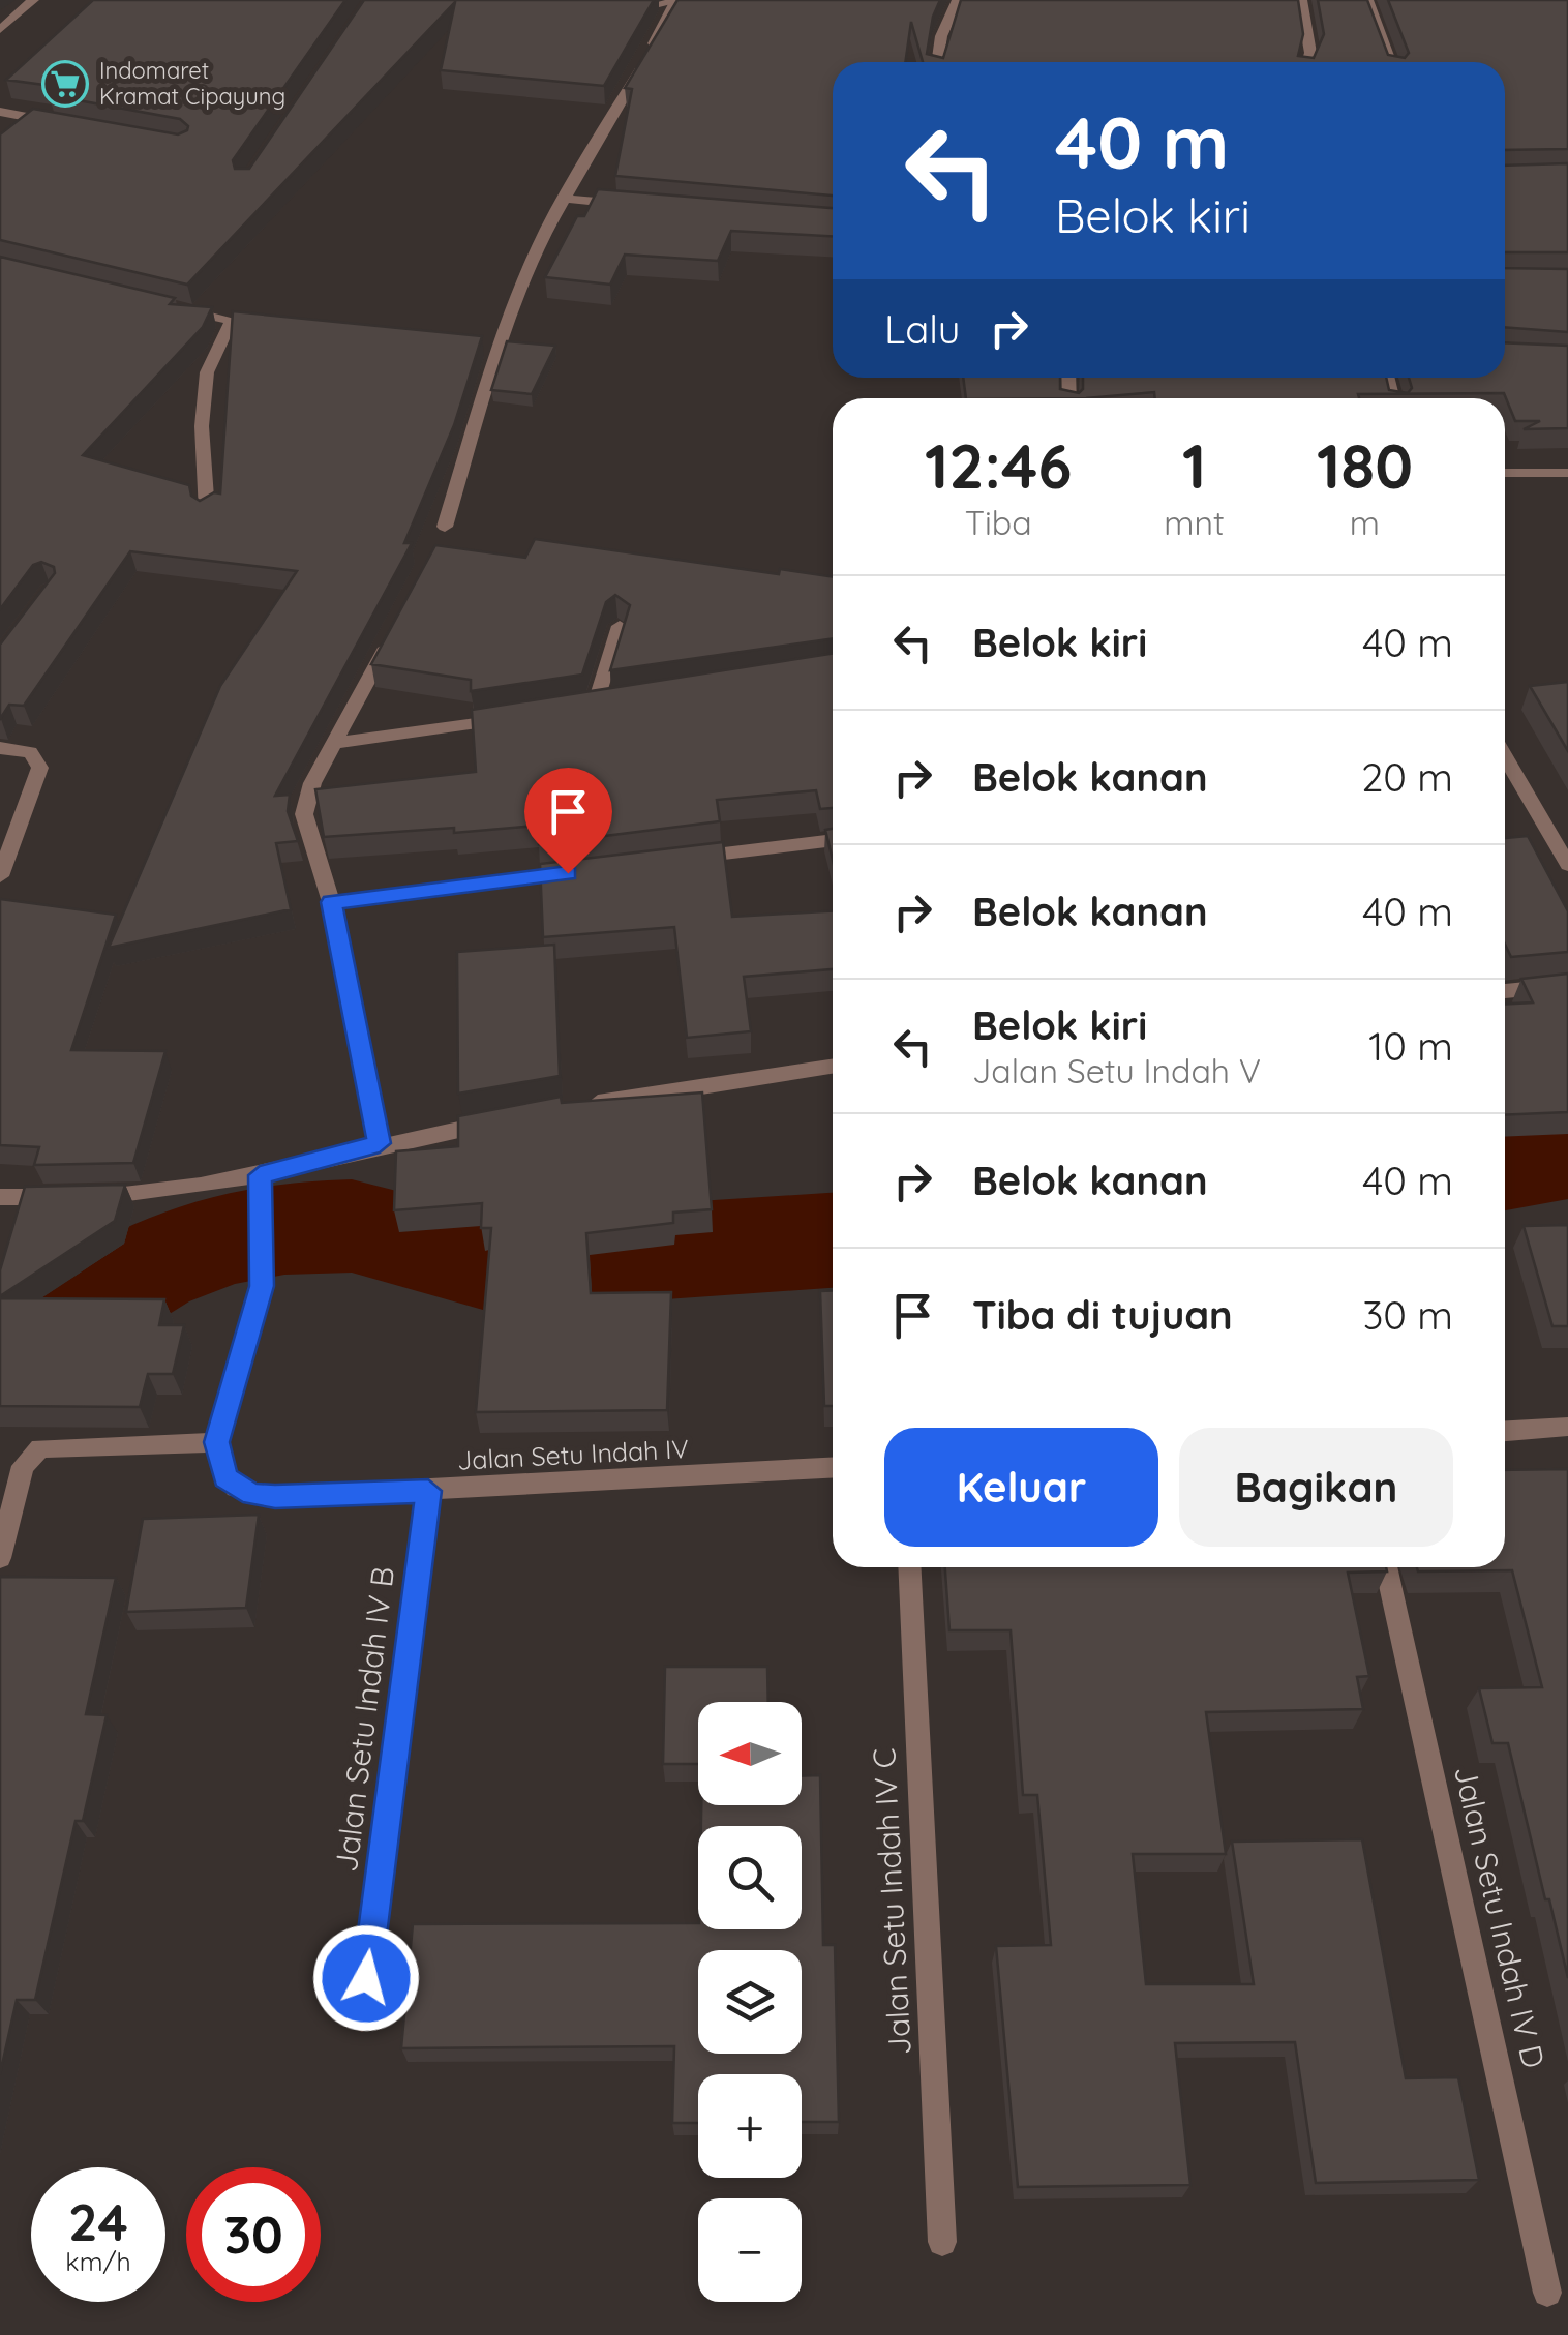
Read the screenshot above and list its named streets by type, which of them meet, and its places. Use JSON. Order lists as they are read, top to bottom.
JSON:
{
  "streets": {
    "street": [
      "Jalan Setu Indah IV",
      "Jalan Setu Indah IV B",
      "Jalan Setu Indah IV C",
      "Jalan Setu Indah IV D"
    ]
  },
  "crossings": [
    ["Jalan Setu Indah IV", "Jalan Setu Indah IV B"]
  ],
  "places": {
    "supermarket": ["Indomaret Kramat Cipayung"]
  },
  "north": "left",
  "page": {
    "turn": ["40 m", "Belok kiri"],
    "then": "Lalu",
    "eta": [
      "12:46",
      "Tiba",
      "1",
      "mnt",
      "180",
      "m"
    ],
    "list": [
      {
        "name": "Belok kiri",
        "value": "40 m"
      },
      {
        "name": "Belok kanan",
        "value": "20 m"
      },
      {
        "name": "Belok kanan",
        "value": "40 m"
      },
      {
        "name": "Belok kiri",
        "note": "Jalan Setu Indah V",
        "value": "10 m"
      },
      {
        "name": "Belok kanan",
        "value": "40 m"
      },
      {
        "name": "Tiba di tujuan",
        "value": "30 m"
      }
    ],
    "buttons": ["Keluar", "Bagikan"],
    "map_buttons": ["+", "−"],
    "speed": "24 km/h",
    "limit": "30"
  }
}
